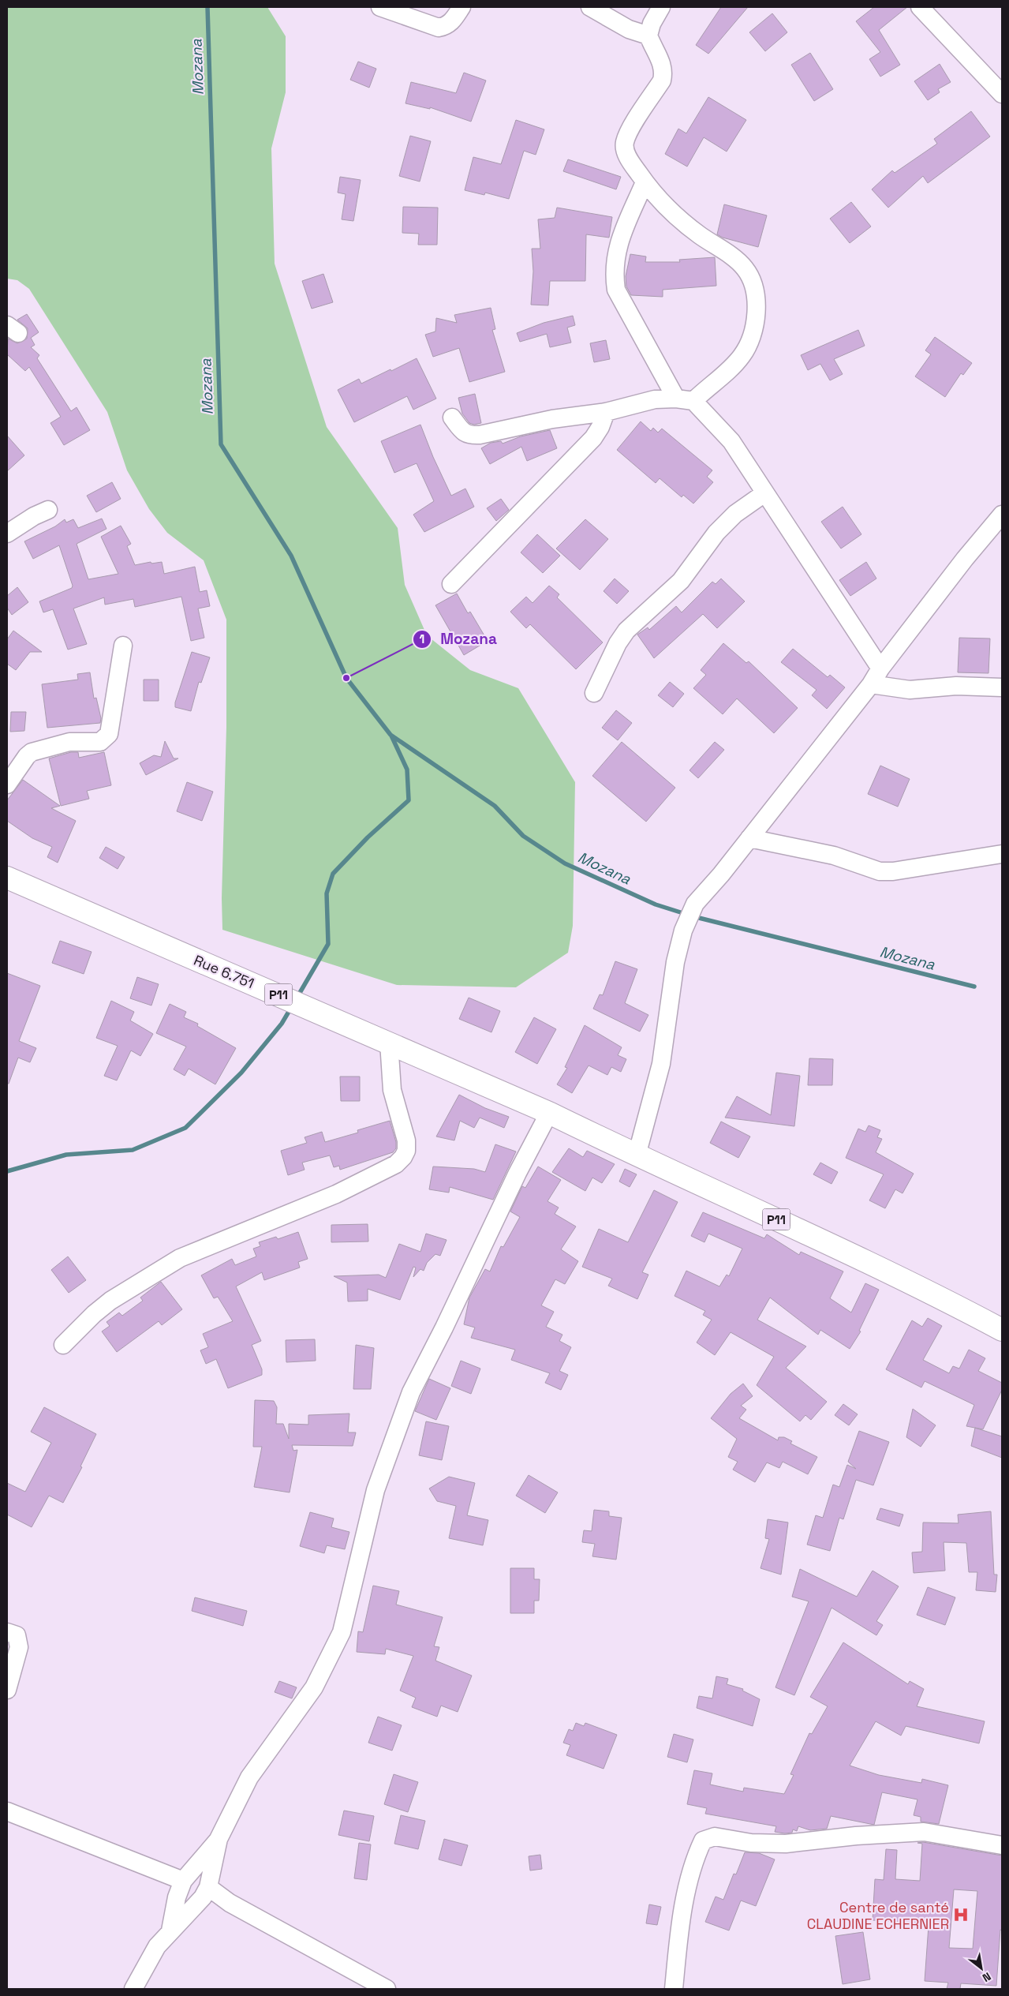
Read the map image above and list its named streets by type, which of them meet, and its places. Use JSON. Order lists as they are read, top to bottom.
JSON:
{
  "streets": {
    "main road": ["Rue 6.751", "P11"]
  },
  "crossings": [
    ["Rue 6.751", "P11"]
  ],
  "water": ["Mozana"],
  "places": {
    "other": ["Mozana"],
    "hospital": ["Centre de santé CLAUDINE ECHERNIER"]
  },
  "north": "bottom right"
}
